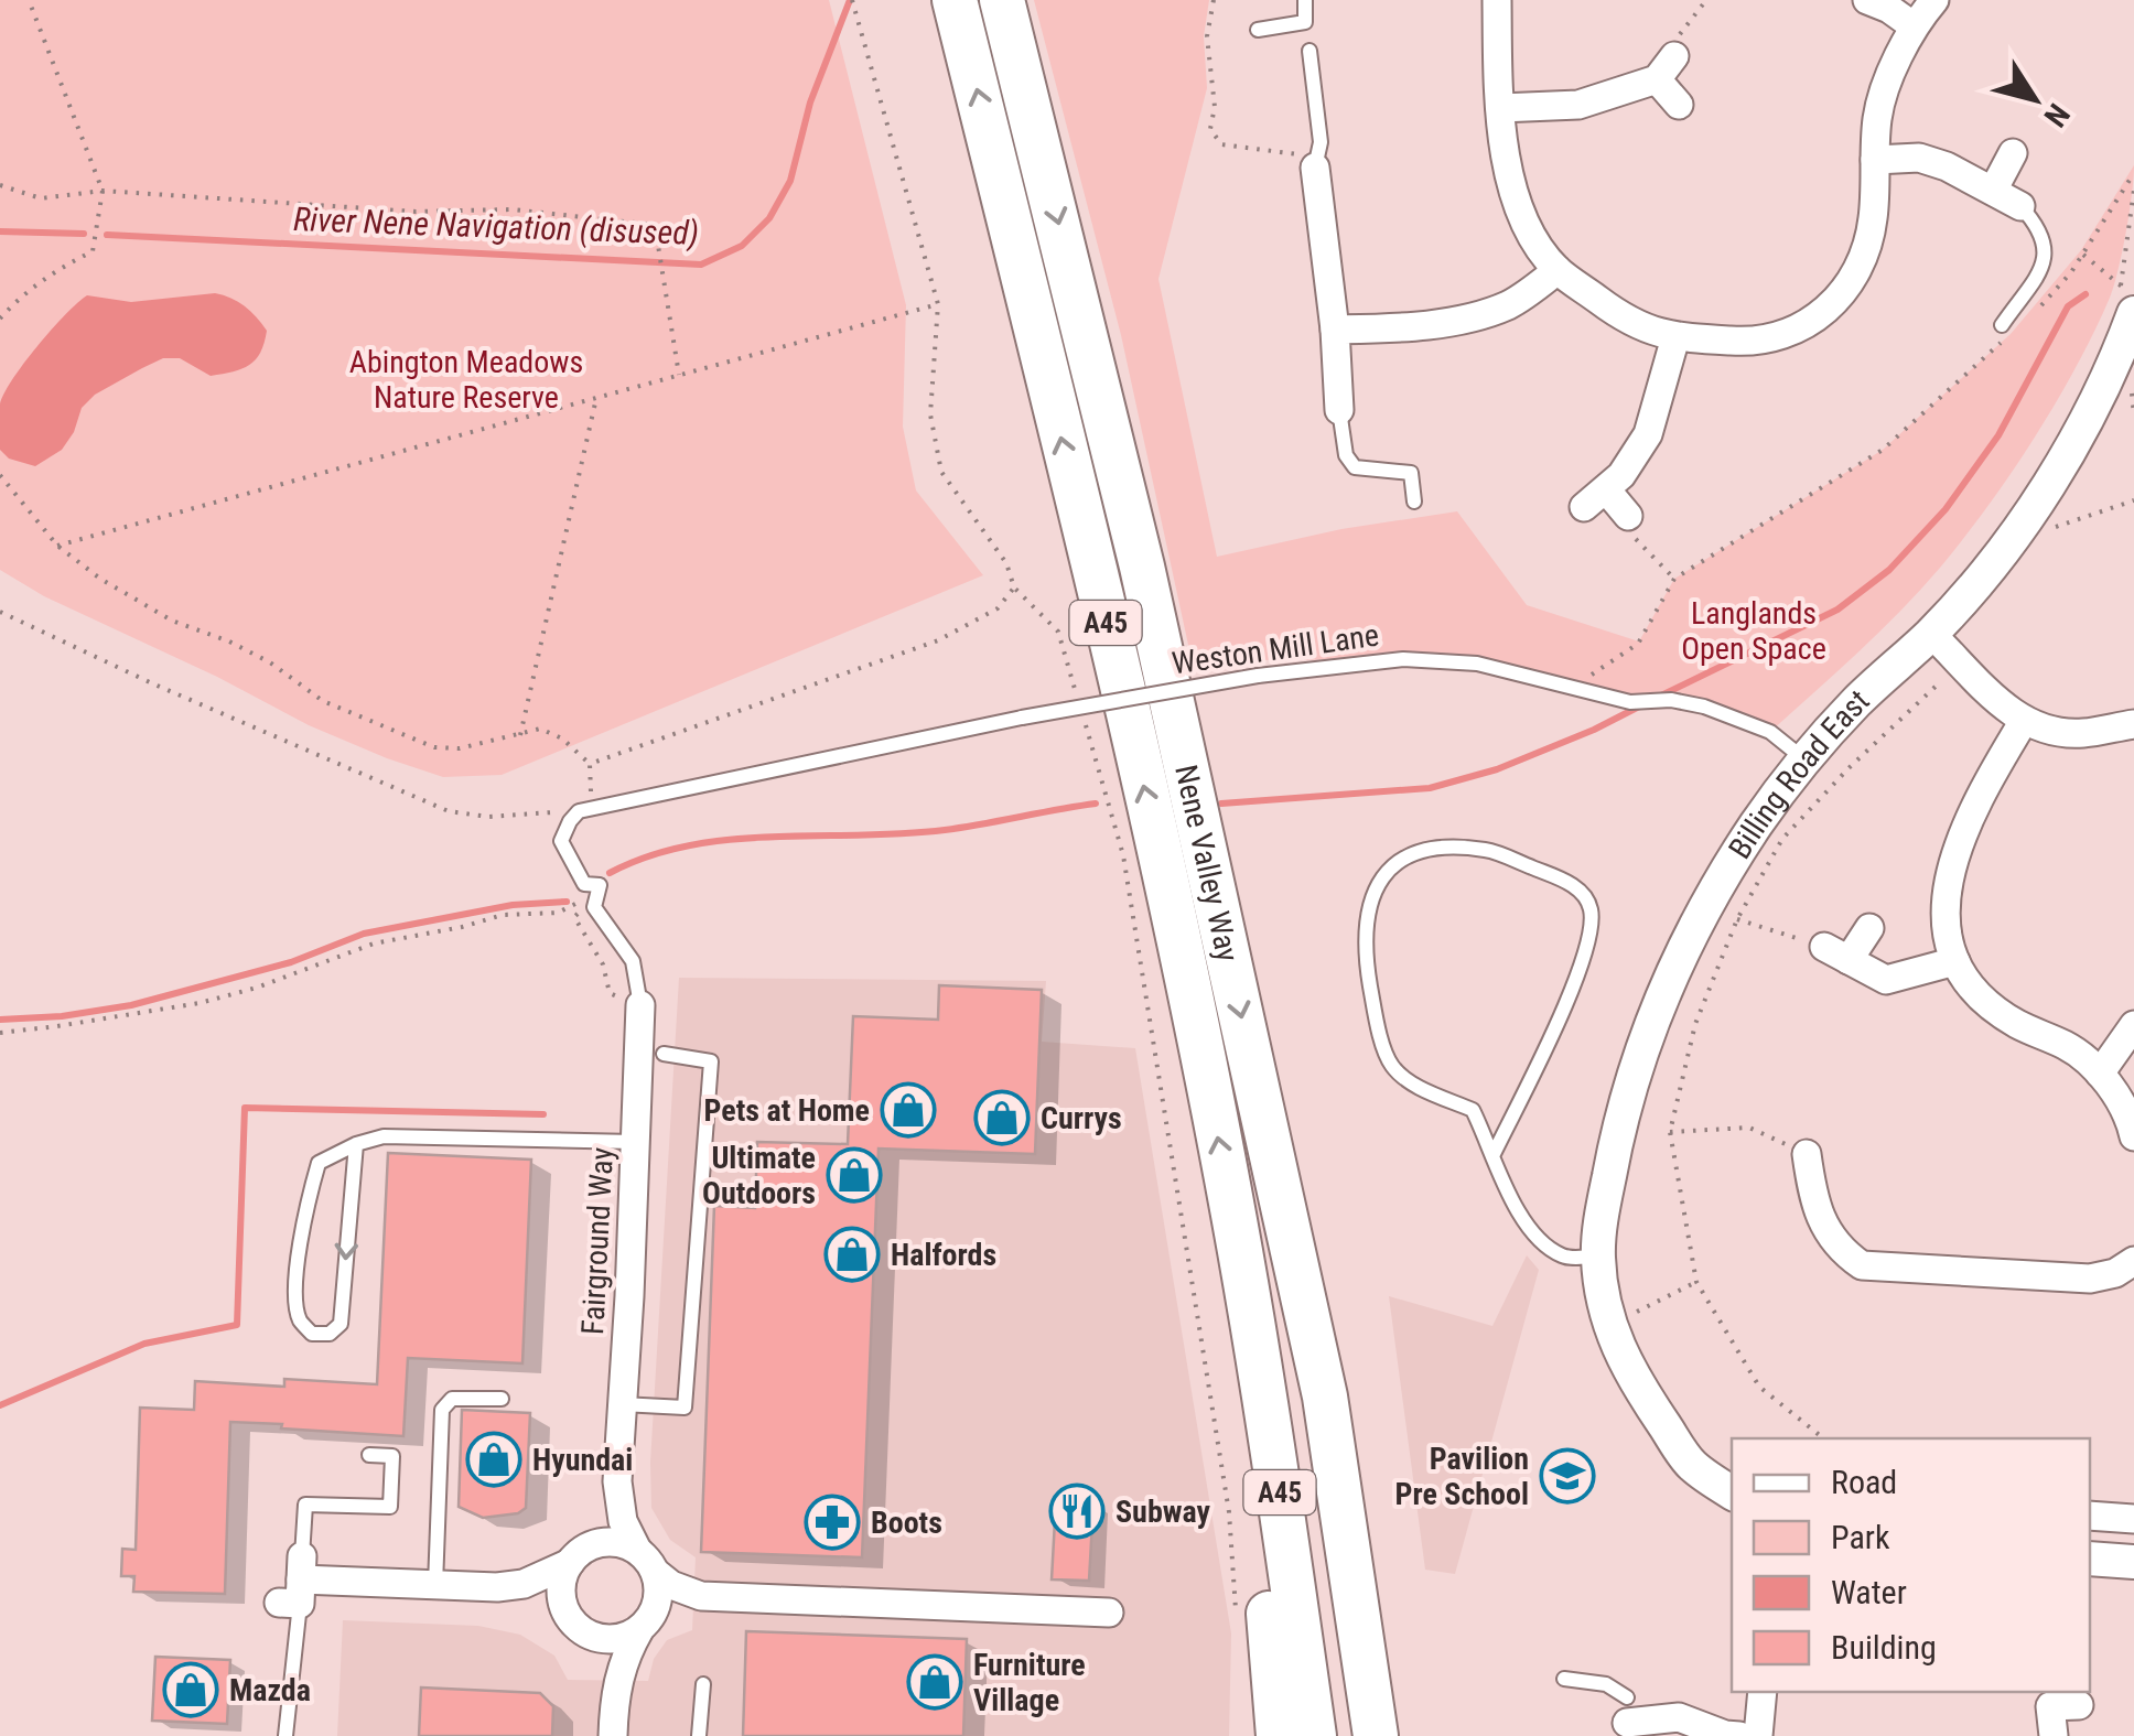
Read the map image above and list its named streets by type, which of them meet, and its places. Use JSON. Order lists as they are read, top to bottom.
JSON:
{
  "streets": {
    "highway": ["A45", "Nene Valley Way"],
    "street": ["Billing Road East", "Fairground Way"],
    "lane": ["Weston Mill Lane"]
  },
  "crossings": [
    ["Weston Mill Lane", "Billing Road East"]
  ],
  "water": ["River Nene Navigation (disused)"],
  "parks": ["Abington Meadows Nature Reserve", "Langlands Open Space"],
  "places": {
    "shop": [
      "Pets at Home",
      "Currys",
      "Ultimate Outdoors",
      "Halfords",
      "Hyundai",
      "Furniture Village",
      "Mazda"
    ],
    "school or university": ["Pavilion Pre School"],
    "restaurant": ["Subway"],
    "pharmacy": ["Boots"]
  },
  "legend": [
    "Road",
    "Park",
    "Water",
    "Building"
  ],
  "north": "bottom right"
}
